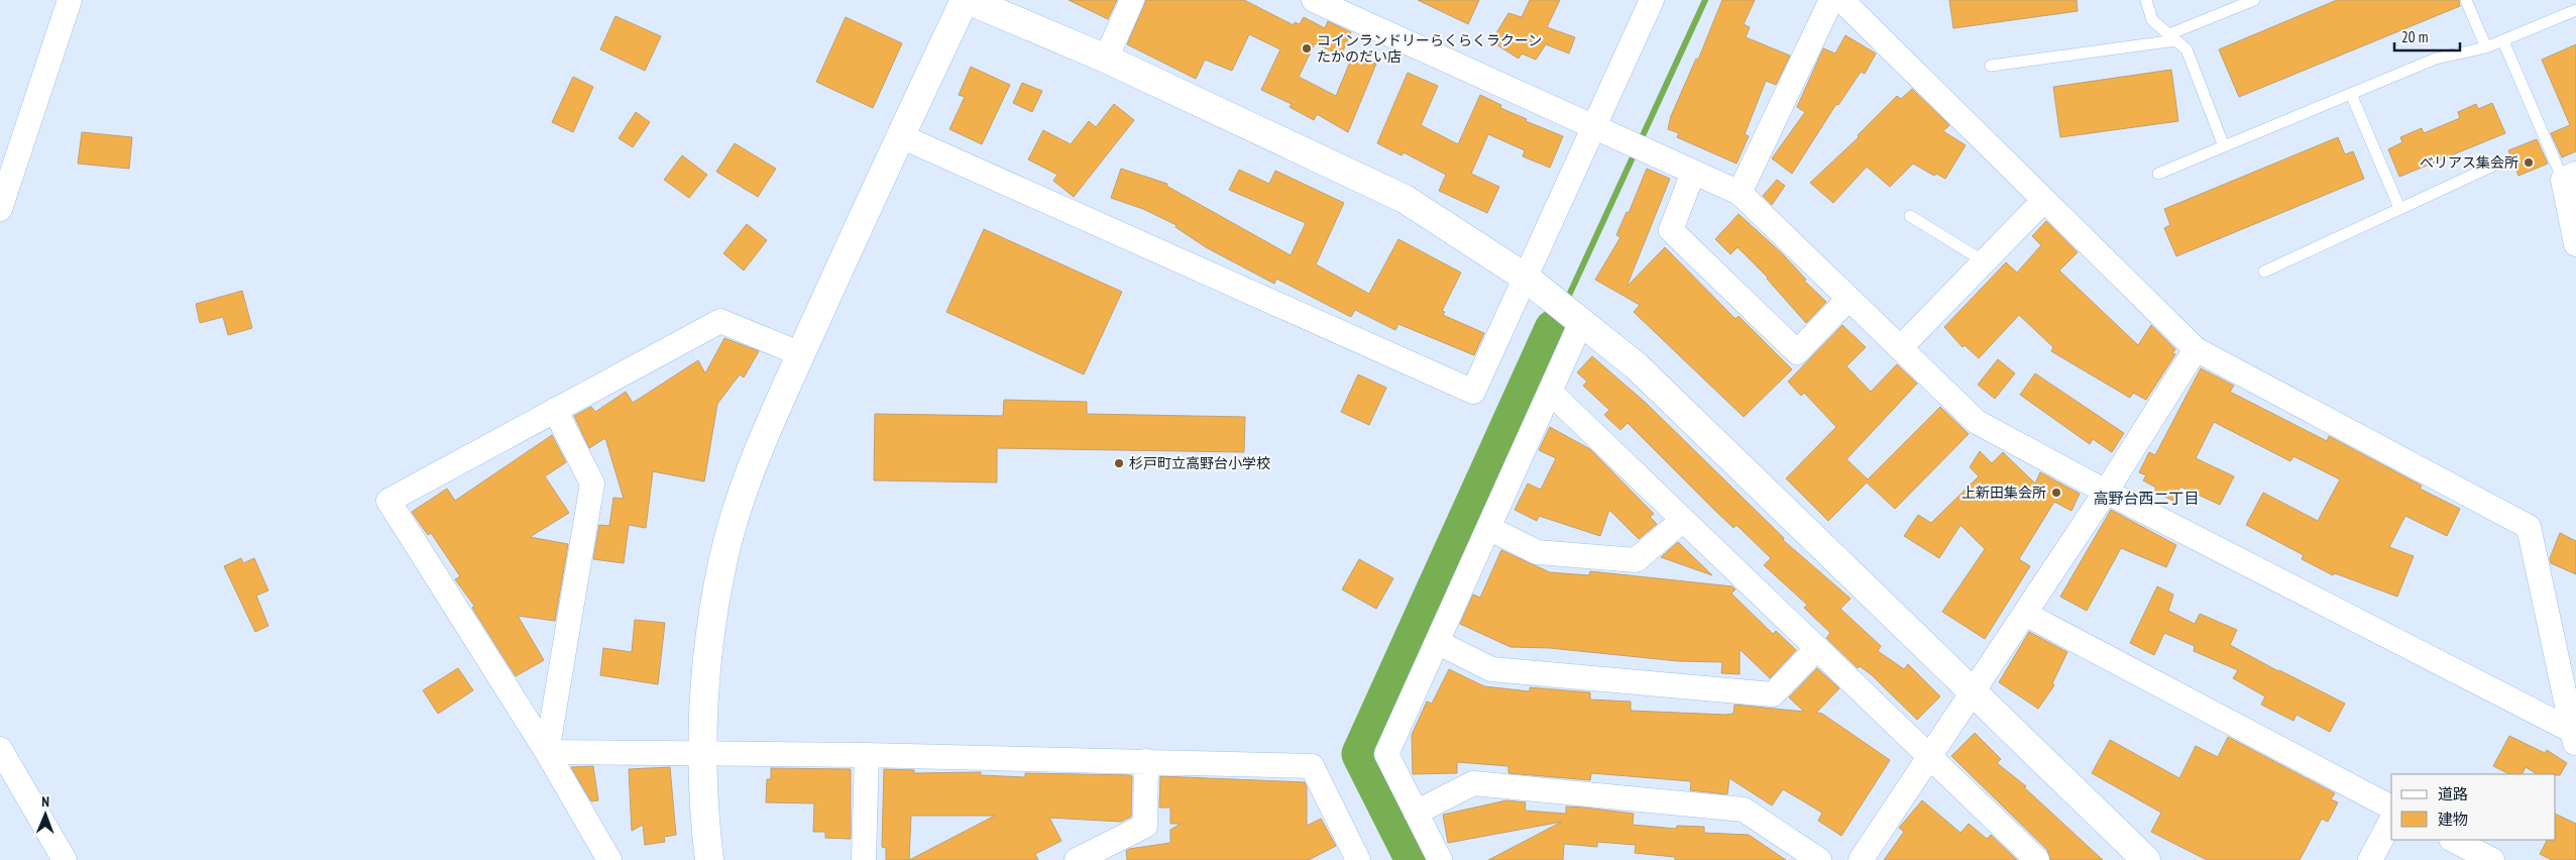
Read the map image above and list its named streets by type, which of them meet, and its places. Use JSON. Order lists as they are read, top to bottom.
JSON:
{
  "districts": ["高野台西二丁目"],
  "places": [
    "コインランドリーらくらくラクーン たかのだい店",
    "べリアス集会所",
    "杉戸町立高野台小学校",
    "上新田集会所"
  ],
  "legend": ["道路", "建物"],
  "scale_bar": "20 m",
  "north": "top"
}
